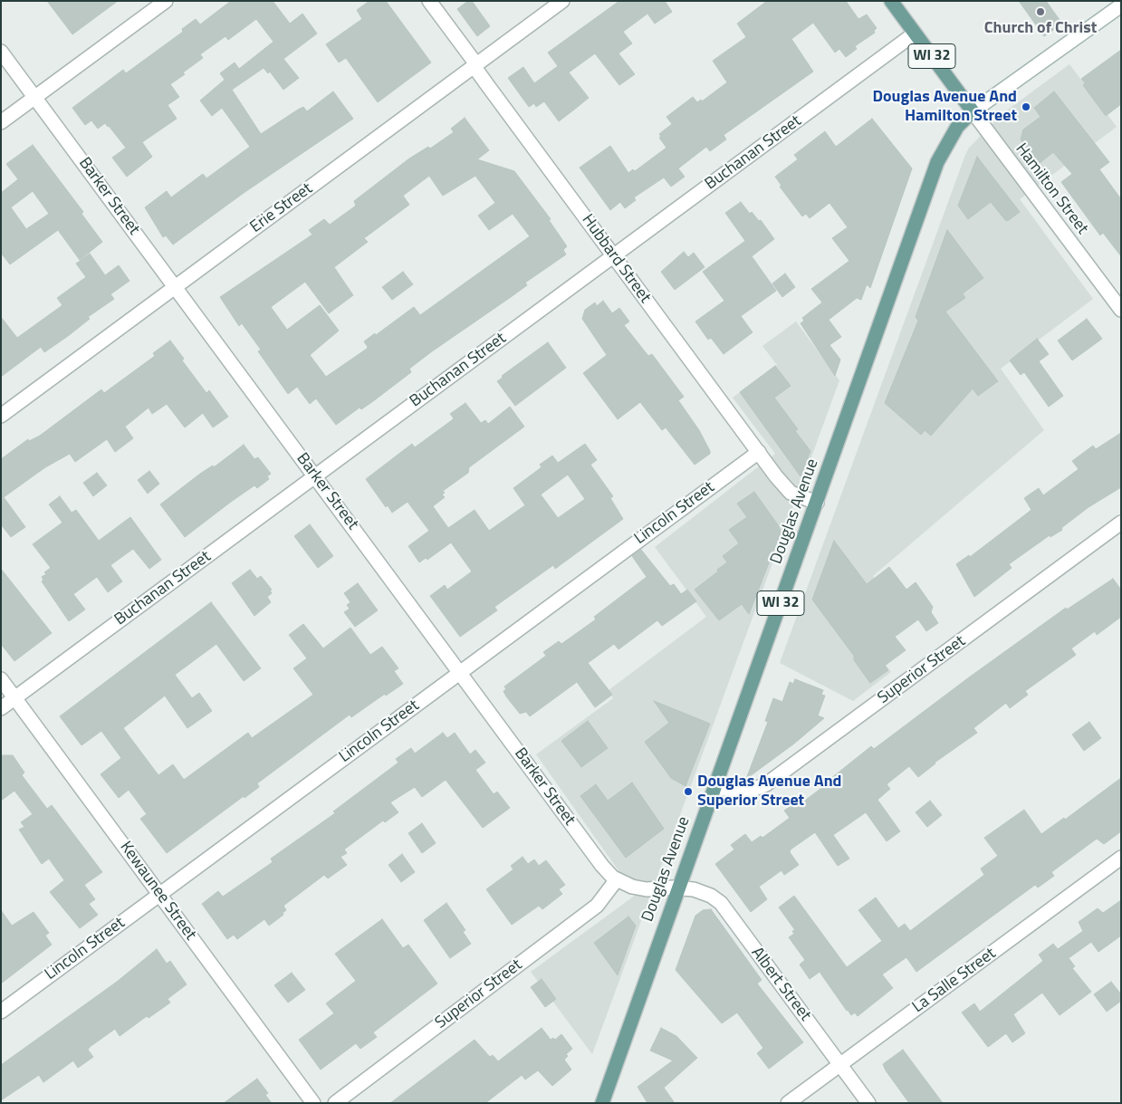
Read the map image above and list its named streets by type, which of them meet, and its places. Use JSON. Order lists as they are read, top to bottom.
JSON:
{
  "streets": {
    "main road": ["WI 32", "Hamilton Street", "Douglas Avenue"],
    "street": [
      "Buchanan Street",
      "Barker Street",
      "Erie Street",
      "Hubbard Street",
      "Lincoln Street",
      "Superior Street",
      "Kewaunee Street",
      "La Salle Street",
      "Albert Street"
    ]
  },
  "crossings": [
    ["Buchanan Street", "Hamilton Street"],
    ["Buchanan Street", "Barker Street"],
    ["Buchanan Street", "Hubbard Street"],
    ["Buchanan Street", "Kewaunee Street"],
    ["Hamilton Street", "Douglas Avenue"],
    ["Barker Street", "Erie Street"],
    ["Barker Street", "Douglas Avenue"],
    ["Barker Street", "Lincoln Street"],
    ["Barker Street", "Superior Street"],
    ["Barker Street", "Albert Street"],
    ["Erie Street", "Hubbard Street"],
    ["Hubbard Street", "Douglas Avenue"],
    ["Hubbard Street", "Lincoln Street"],
    ["Douglas Avenue", "Superior Street"],
    ["Douglas Avenue", "Albert Street"],
    ["Lincoln Street", "Kewaunee Street"],
    ["La Salle Street", "Albert Street"]
  ],
  "places": ["Church of Christ", "Douglas Avenue And Hamilton Street", "Douglas Avenue And Superior Street"]
}
